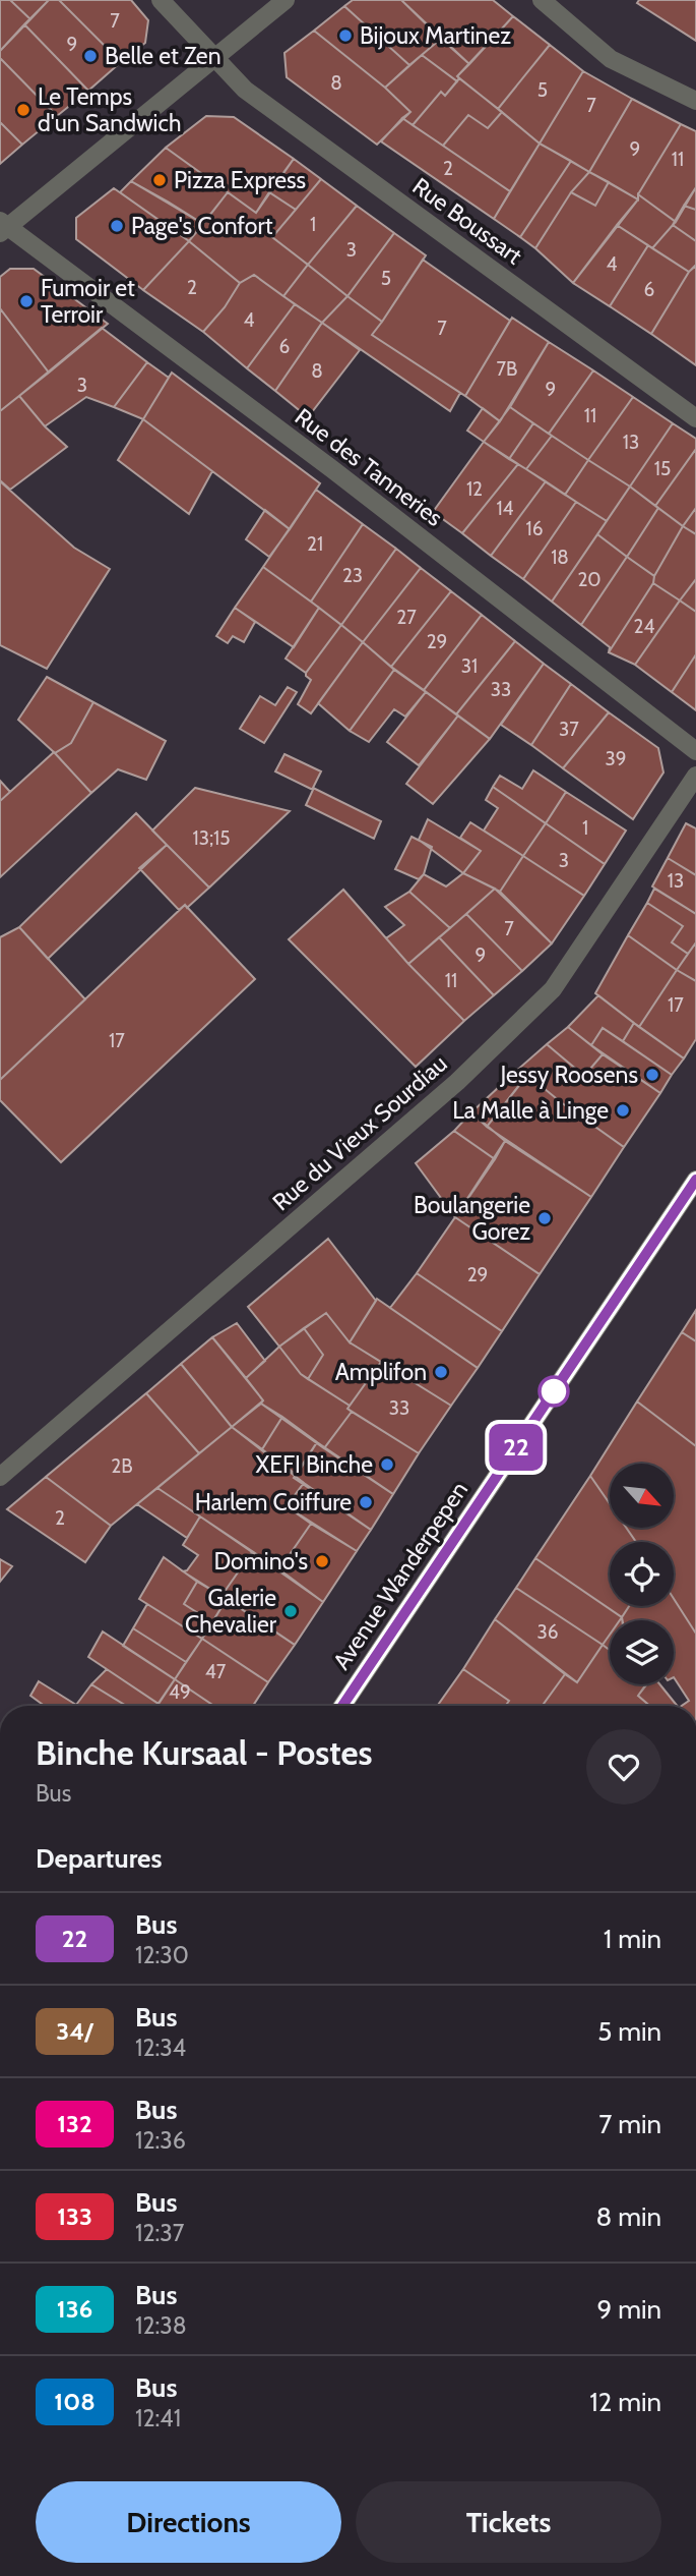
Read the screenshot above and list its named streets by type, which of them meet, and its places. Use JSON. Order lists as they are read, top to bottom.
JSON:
{
  "streets": {
    "main road": ["Avenue Wanderpepen"],
    "street": ["Rue Boussart", "Rue des Tanneries", "Rue du Vieux Sourdiau"]
  },
  "places": [
    "Bijoux Martinez",
    "Belle et Zen",
    "Le Temps d'un Sandwich",
    "Pizza Express",
    "Page's Confort",
    "Fumoir et Terroir",
    "Jessy Roosens",
    "La Malle à Linge",
    "Boulangerie Gorez",
    "Amplifon",
    "XEFI Binche",
    "Harlem Coiffure",
    "Domino's",
    "Galerie Chevalier"
  ],
  "lines": ["bus line 22"],
  "house_numbers": [
    "7",
    "9",
    "8",
    "5",
    "7",
    "9",
    "11",
    "2",
    "1",
    "3",
    "4",
    "5",
    "2",
    "6",
    "4",
    "7",
    "6",
    "7B",
    "8",
    "3",
    "9",
    "11",
    "13",
    "15",
    "12",
    "14",
    "16",
    "21",
    "18",
    "23",
    "20",
    "27",
    "24",
    "29",
    "31",
    "33",
    "37",
    "39",
    "1",
    "13;15",
    "3",
    "13",
    "7",
    "9",
    "11",
    "17",
    "17",
    "29",
    "33",
    "2B",
    "2",
    "36",
    "47",
    "49"
  ],
  "north": "bottom right",
  "page": {
    "on_map": "22",
    "heading": [
      ["Binche Kursaal - Postes", "Bus"],
      "Departures"
    ],
    "list": [
      {
        "mark": "22",
        "name": "Bus",
        "note": "12:30",
        "value": "1 min"
      },
      {
        "mark": "34/",
        "name": "Bus",
        "note": "12:34",
        "value": "5 min"
      },
      {
        "mark": "132",
        "name": "Bus",
        "note": "12:36",
        "value": "7 min"
      },
      {
        "mark": "133",
        "name": "Bus",
        "note": "12:37",
        "value": "8 min"
      },
      {
        "mark": "136",
        "name": "Bus",
        "note": "12:38",
        "value": "9 min"
      },
      {
        "mark": "108",
        "name": "Bus",
        "note": "12:41",
        "value": "12 min"
      }
    ],
    "buttons": ["Directions", "Tickets"]
  }
}
